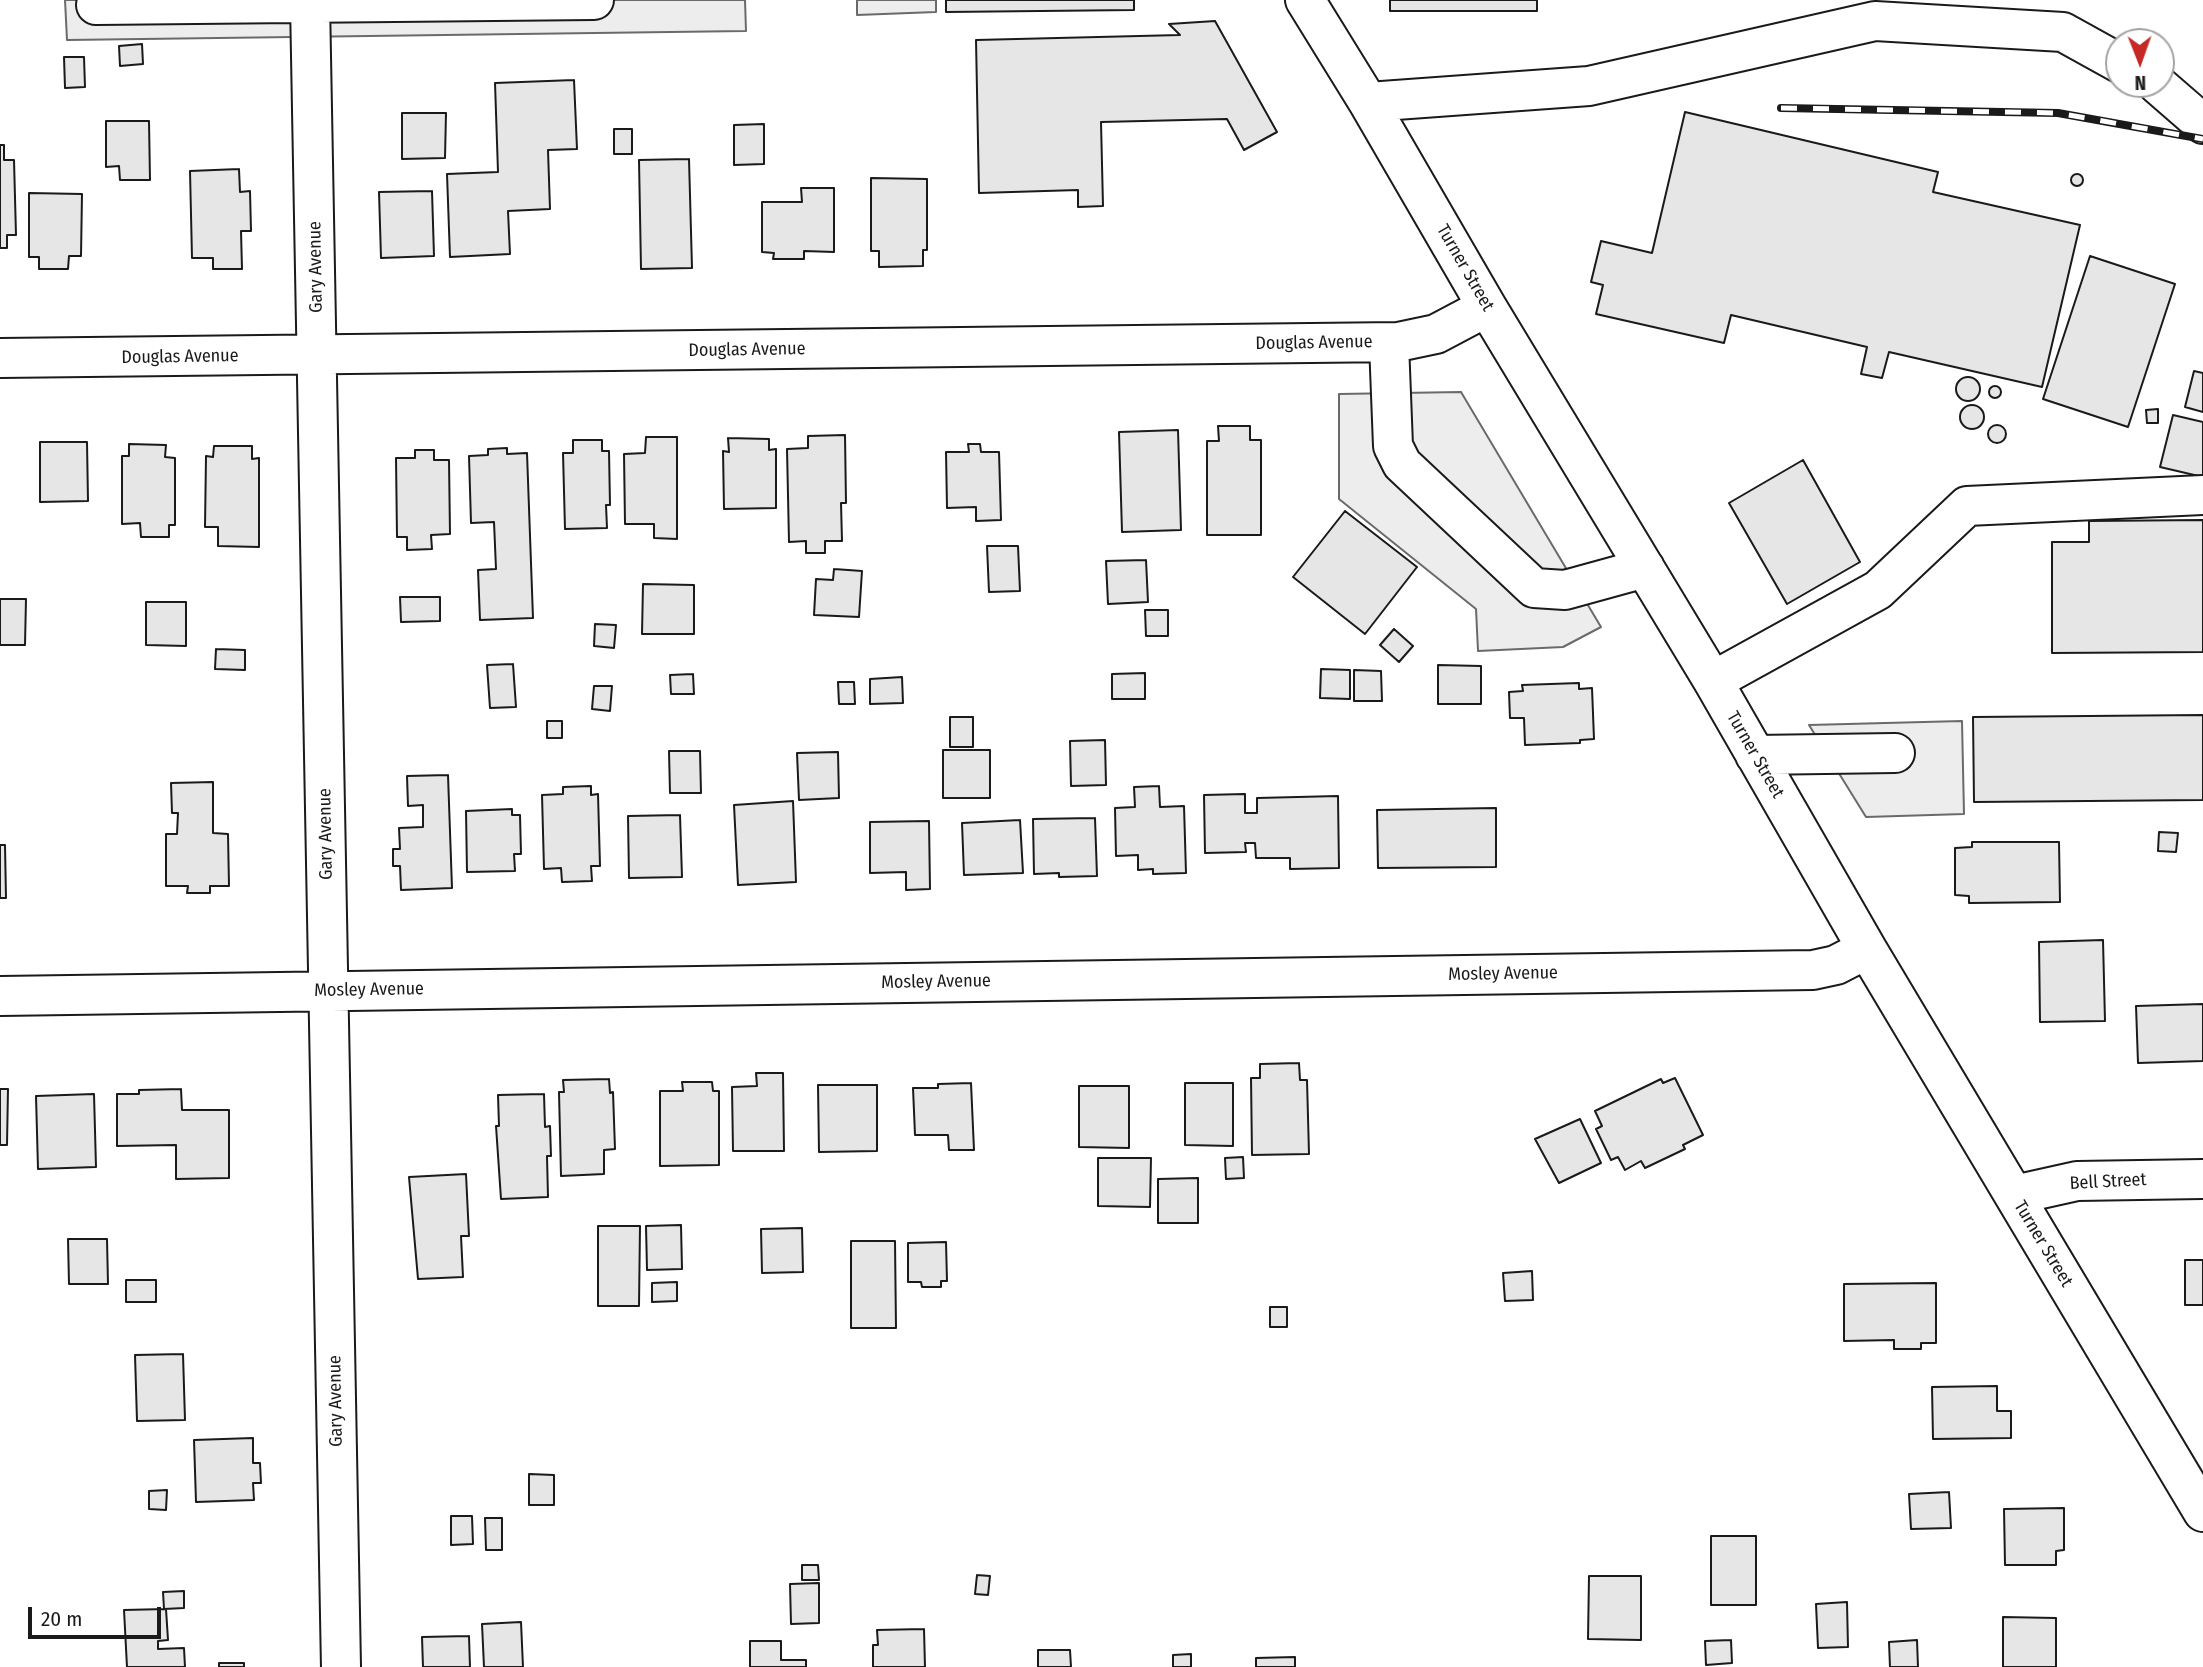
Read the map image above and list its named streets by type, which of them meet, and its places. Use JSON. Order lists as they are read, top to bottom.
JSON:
{
  "streets": {
    "street": [
      "Gary Avenue",
      "Turner Street",
      "Douglas Avenue",
      "Mosley Avenue",
      "Bell Street"
    ]
  },
  "crossings": [
    ["Gary Avenue", "Douglas Avenue"],
    ["Gary Avenue", "Mosley Avenue"],
    ["Turner Street", "Douglas Avenue"],
    ["Turner Street", "Mosley Avenue"],
    ["Turner Street", "Bell Street"]
  ],
  "scale_bar": "20 m",
  "north": "bottom"
}
